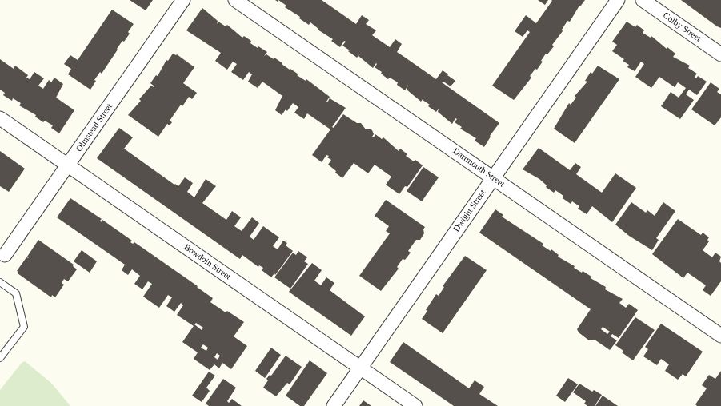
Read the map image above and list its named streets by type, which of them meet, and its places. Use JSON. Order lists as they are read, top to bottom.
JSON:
{
  "streets": {
    "street": [
      "Colby Street",
      "Olmstead Street",
      "Dartmouth Street",
      "Dwight Street",
      "Bowdoin Street"
    ]
  },
  "crossings": [
    ["Olmstead Street", "Bowdoin Street"],
    ["Dartmouth Street", "Dwight Street"],
    ["Dwight Street", "Bowdoin Street"]
  ]
}
